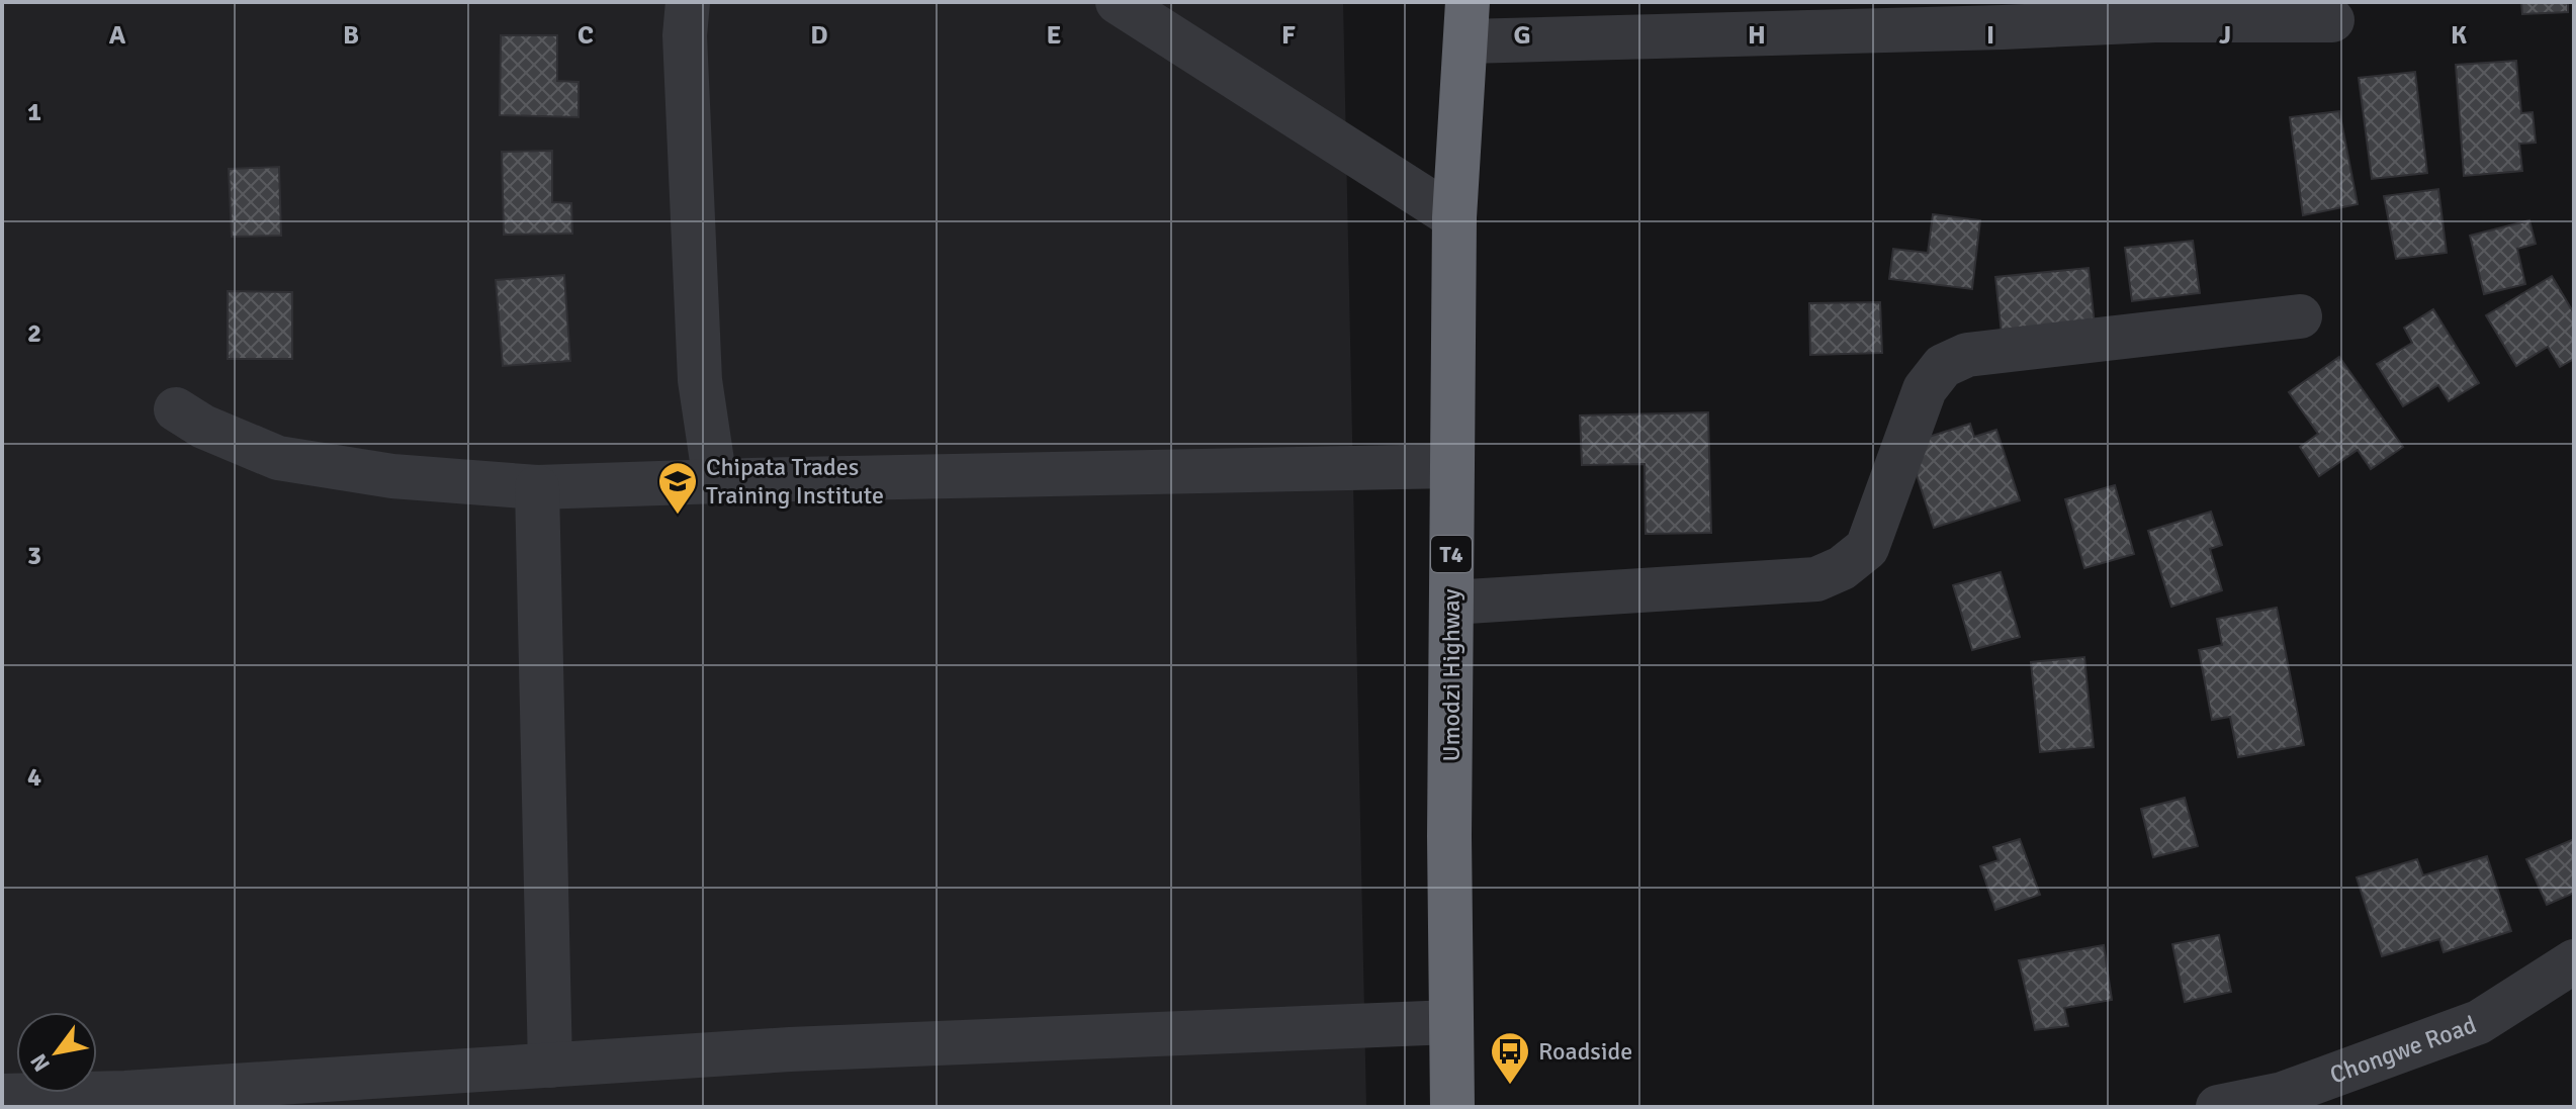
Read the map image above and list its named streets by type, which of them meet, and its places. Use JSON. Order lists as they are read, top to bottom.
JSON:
{
  "streets": {
    "highway": ["T4", "Umodzi Highway"],
    "street": ["Chongwe Road"]
  },
  "places": {
    "school or university": ["Chipata Trades Training Institute"],
    "bus stop": ["Roadside"]
  },
  "north": "bottom left",
  "grid": {
    "columns": [
      "A",
      "B",
      "C",
      "D",
      "E",
      "F",
      "G",
      "H",
      "I",
      "J",
      "K"
    ],
    "rows": [
      "1",
      "2",
      "3",
      "4"
    ]
  }
}
